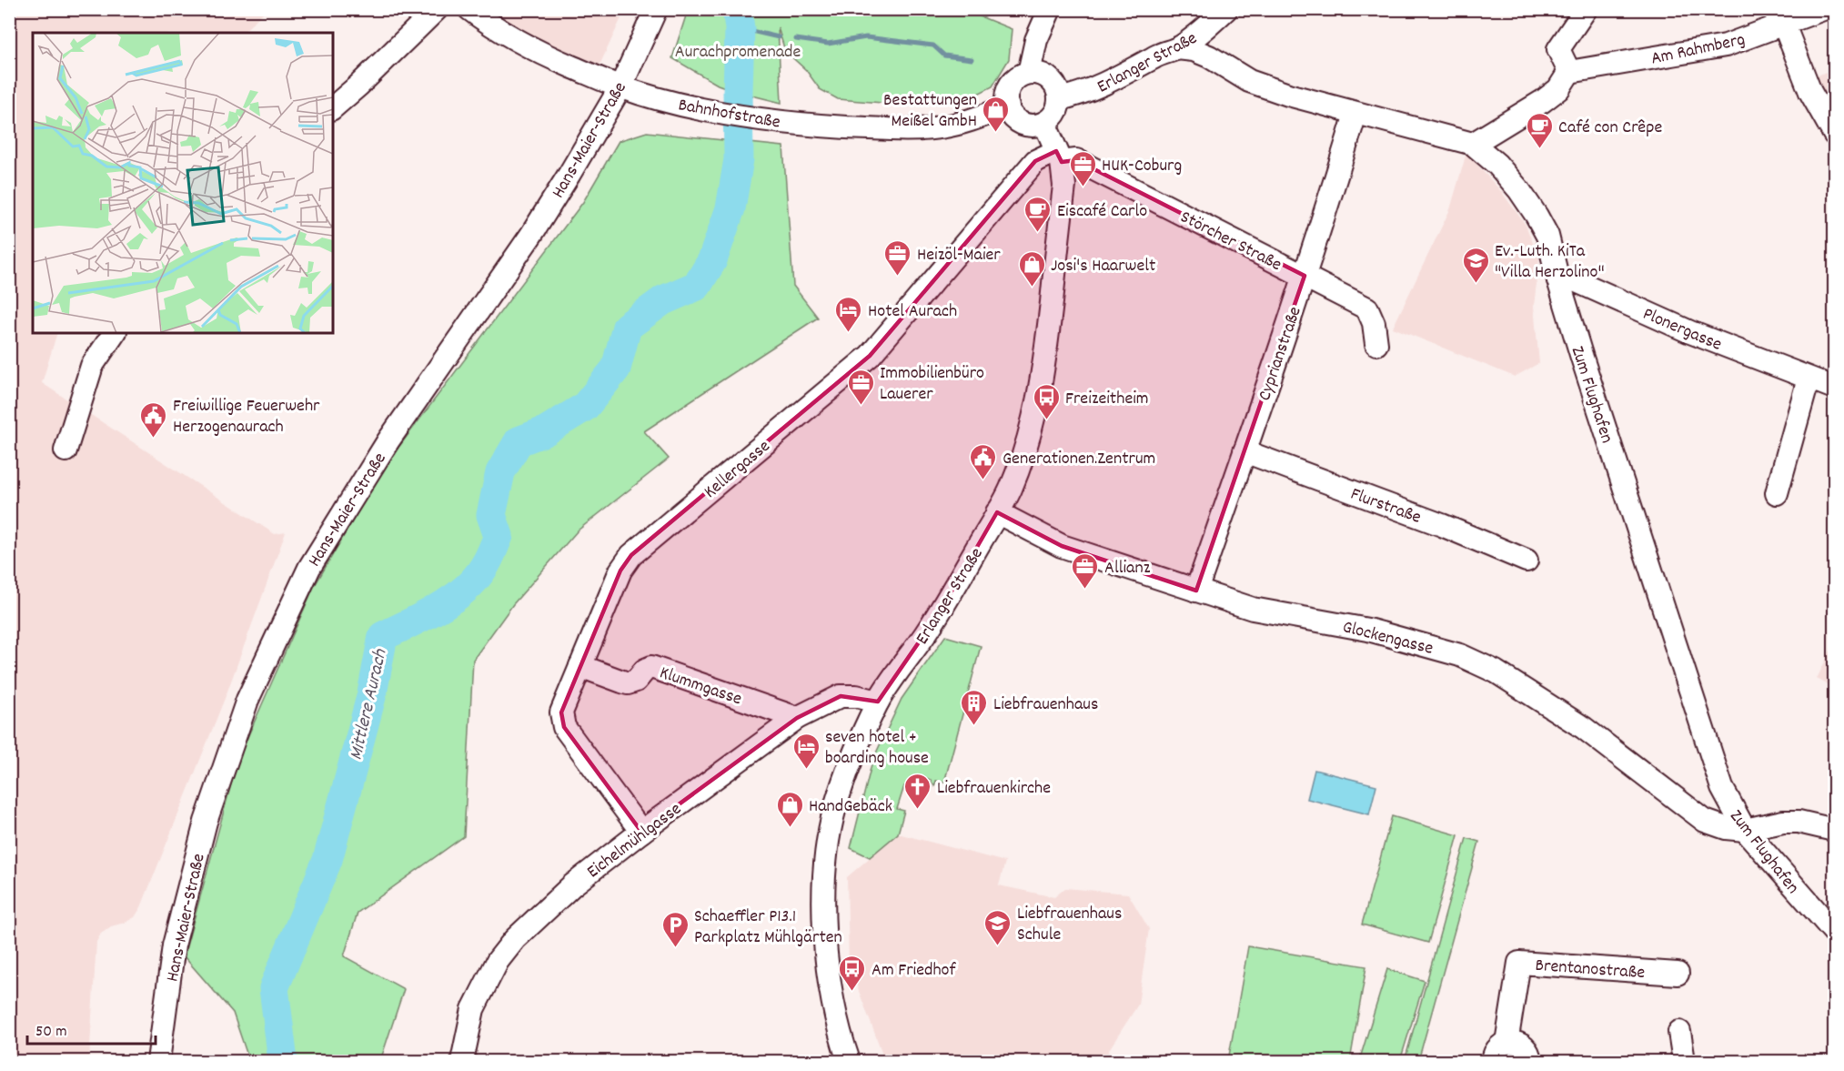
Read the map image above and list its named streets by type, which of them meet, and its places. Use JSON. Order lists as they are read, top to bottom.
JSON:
{
  "streets": {
    "street": [
      "Am Rahmberg",
      "Erlanger Straße",
      "Bahnhofstraße",
      "Hans-Maier-Straße",
      "Störcher Straße",
      "Plonergasse",
      "Cyprianstraße",
      "Zum Flughafen",
      "Kellergasse",
      "Flurstraße",
      "Glockengasse",
      "Klummgasse",
      "Eichelmühlgasse",
      "Brentanostraße"
    ]
  },
  "crossings": [
    ["Erlanger Straße", "Bahnhofstraße"],
    ["Erlanger Straße", "Störcher Straße"],
    ["Erlanger Straße", "Zum Flughafen"],
    ["Erlanger Straße", "Kellergasse"],
    ["Erlanger Straße", "Glockengasse"],
    ["Erlanger Straße", "Eichelmühlgasse"],
    ["Bahnhofstraße", "Hans-Maier-Straße"],
    ["Störcher Straße", "Cyprianstraße"],
    ["Störcher Straße", "Kellergasse"],
    ["Plonergasse", "Zum Flughafen"],
    ["Cyprianstraße", "Zum Flughafen"],
    ["Cyprianstraße", "Flurstraße"],
    ["Cyprianstraße", "Glockengasse"],
    ["Zum Flughafen", "Glockengasse"],
    ["Kellergasse", "Klummgasse"],
    ["Kellergasse", "Eichelmühlgasse"],
    ["Klummgasse", "Eichelmühlgasse"]
  ],
  "water": ["Mittlere Aurach"],
  "parks": ["Aurachpromenade"],
  "places": {
    "shop": ["Bestattungen Meißel GmbH", "Josi's Haarwelt", "HandGebäck"],
    "cafe": ["Café con Crêpe", "Eiscafé Carlo"],
    "office": [
      "HUK-Coburg",
      "Heizöl-Maier",
      "Immobilienbüro Lauerer",
      "Allianz"
    ],
    "school or university": ["Ev.-Luth. KiTa \"Villa Herzolino\"", "Liebfrauenhaus Schule"],
    "hotel": ["Hotel Aurach", "seven hotel + boarding house"],
    "bus stop": ["Freizeitheim", "Am Friedhof"],
    "public building": ["Freiwillige Feuerwehr Herzogenaurach", "Generationen.Zentrum"],
    "building": ["Liebfrauenhaus"],
    "church": ["Liebfrauenkirche"],
    "parking": ["Schaeffler P13.1 Parkplatz Mühlgärten"]
  },
  "scale_bar": "50 m"
}
